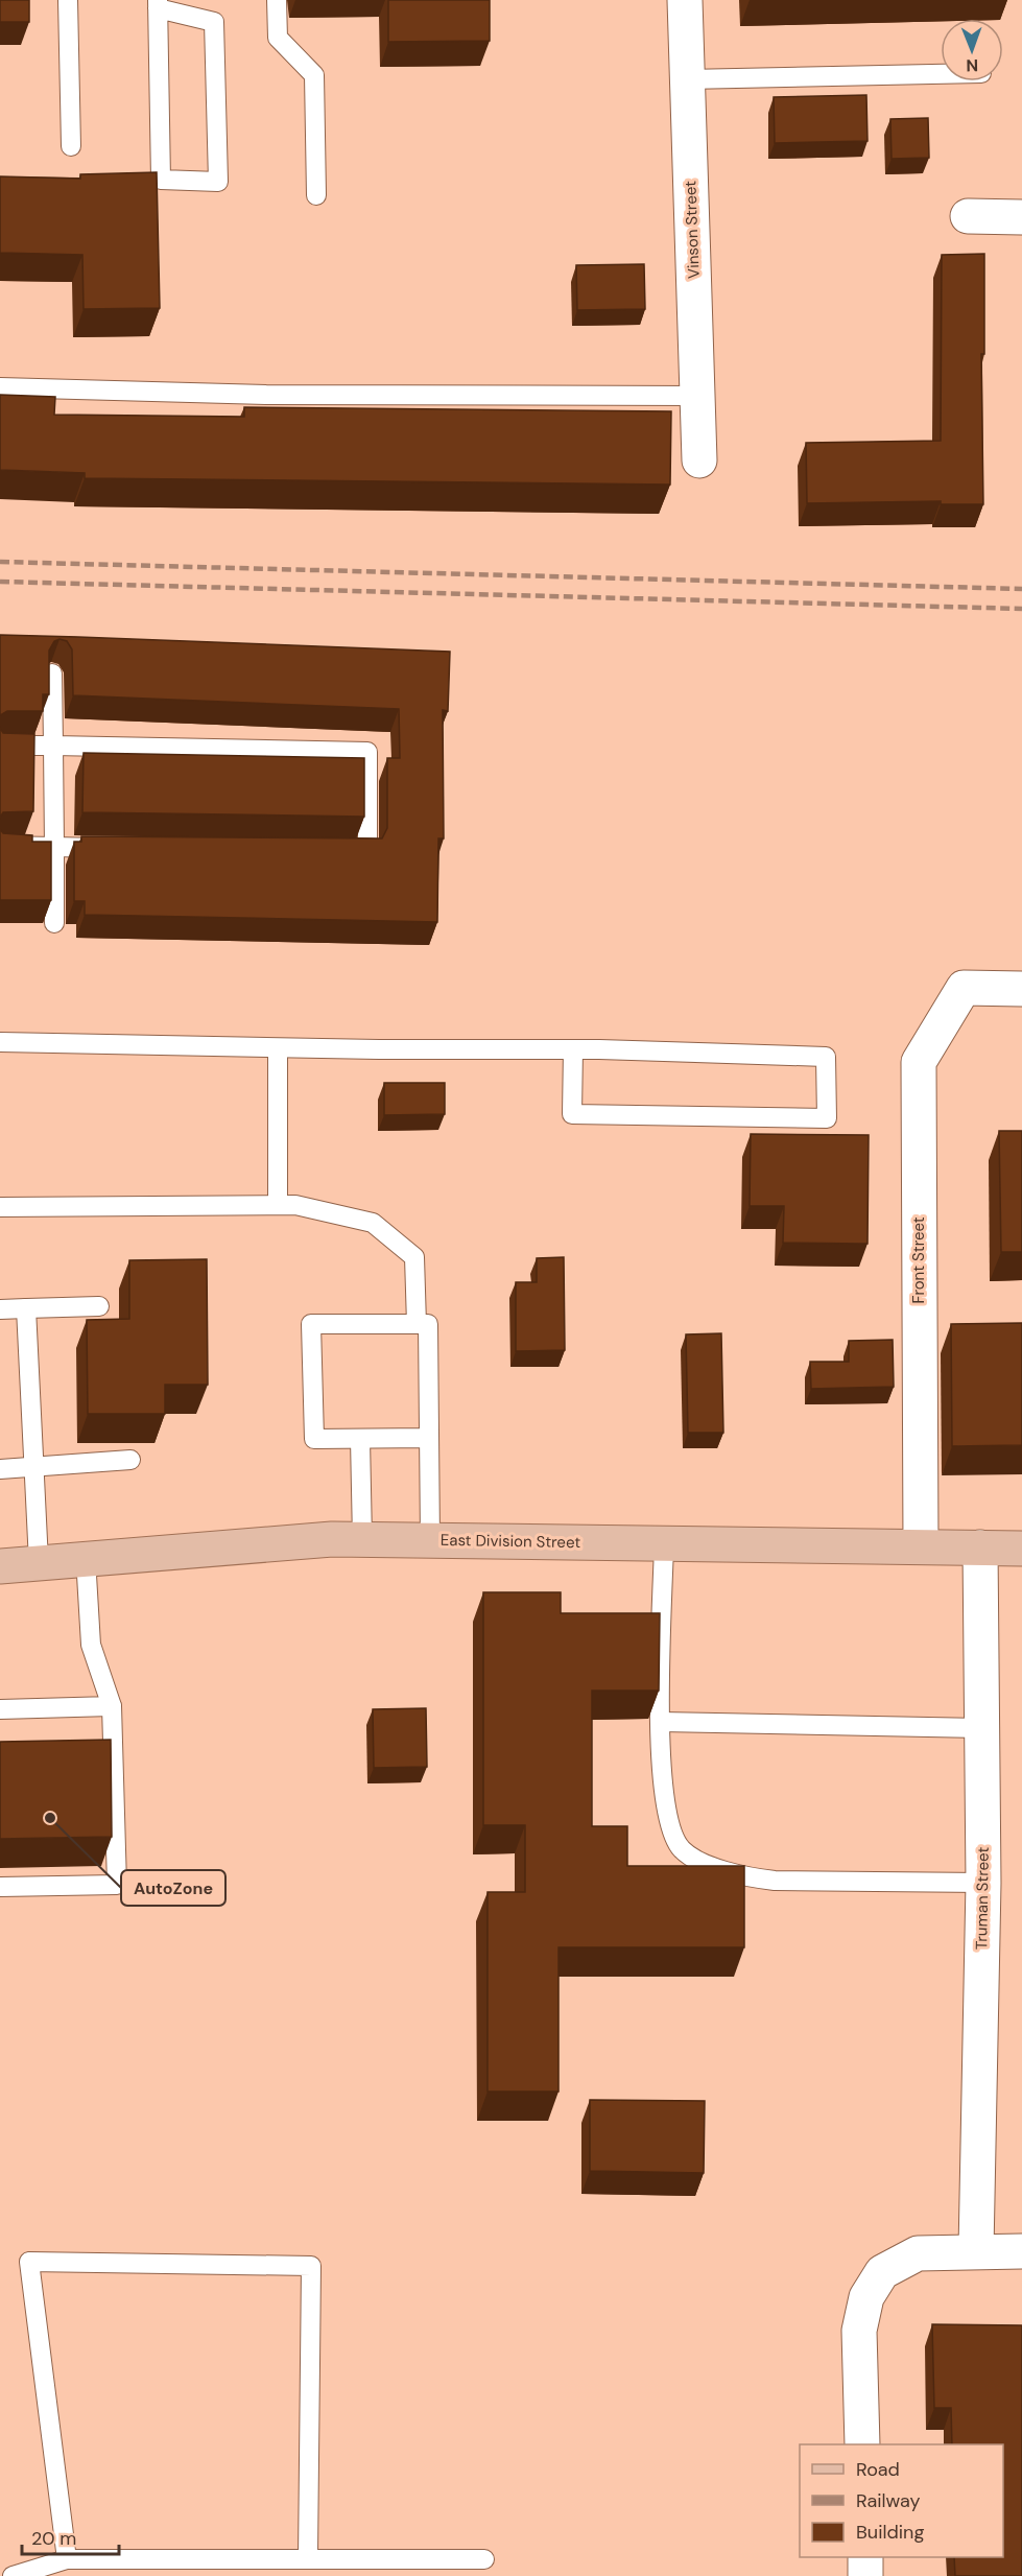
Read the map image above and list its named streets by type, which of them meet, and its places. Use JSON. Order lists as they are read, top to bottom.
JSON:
{
  "streets": {
    "main road": ["East Division Street"],
    "street": ["Vinson Street", "Front Street", "Truman Street"]
  },
  "crossings": [
    ["Front Street", "East Division Street"],
    ["East Division Street", "Truman Street"]
  ],
  "places": ["AutoZone"],
  "legend": ["Road", "Railway", "Building"],
  "scale_bar": "20 m",
  "north": "bottom"
}
